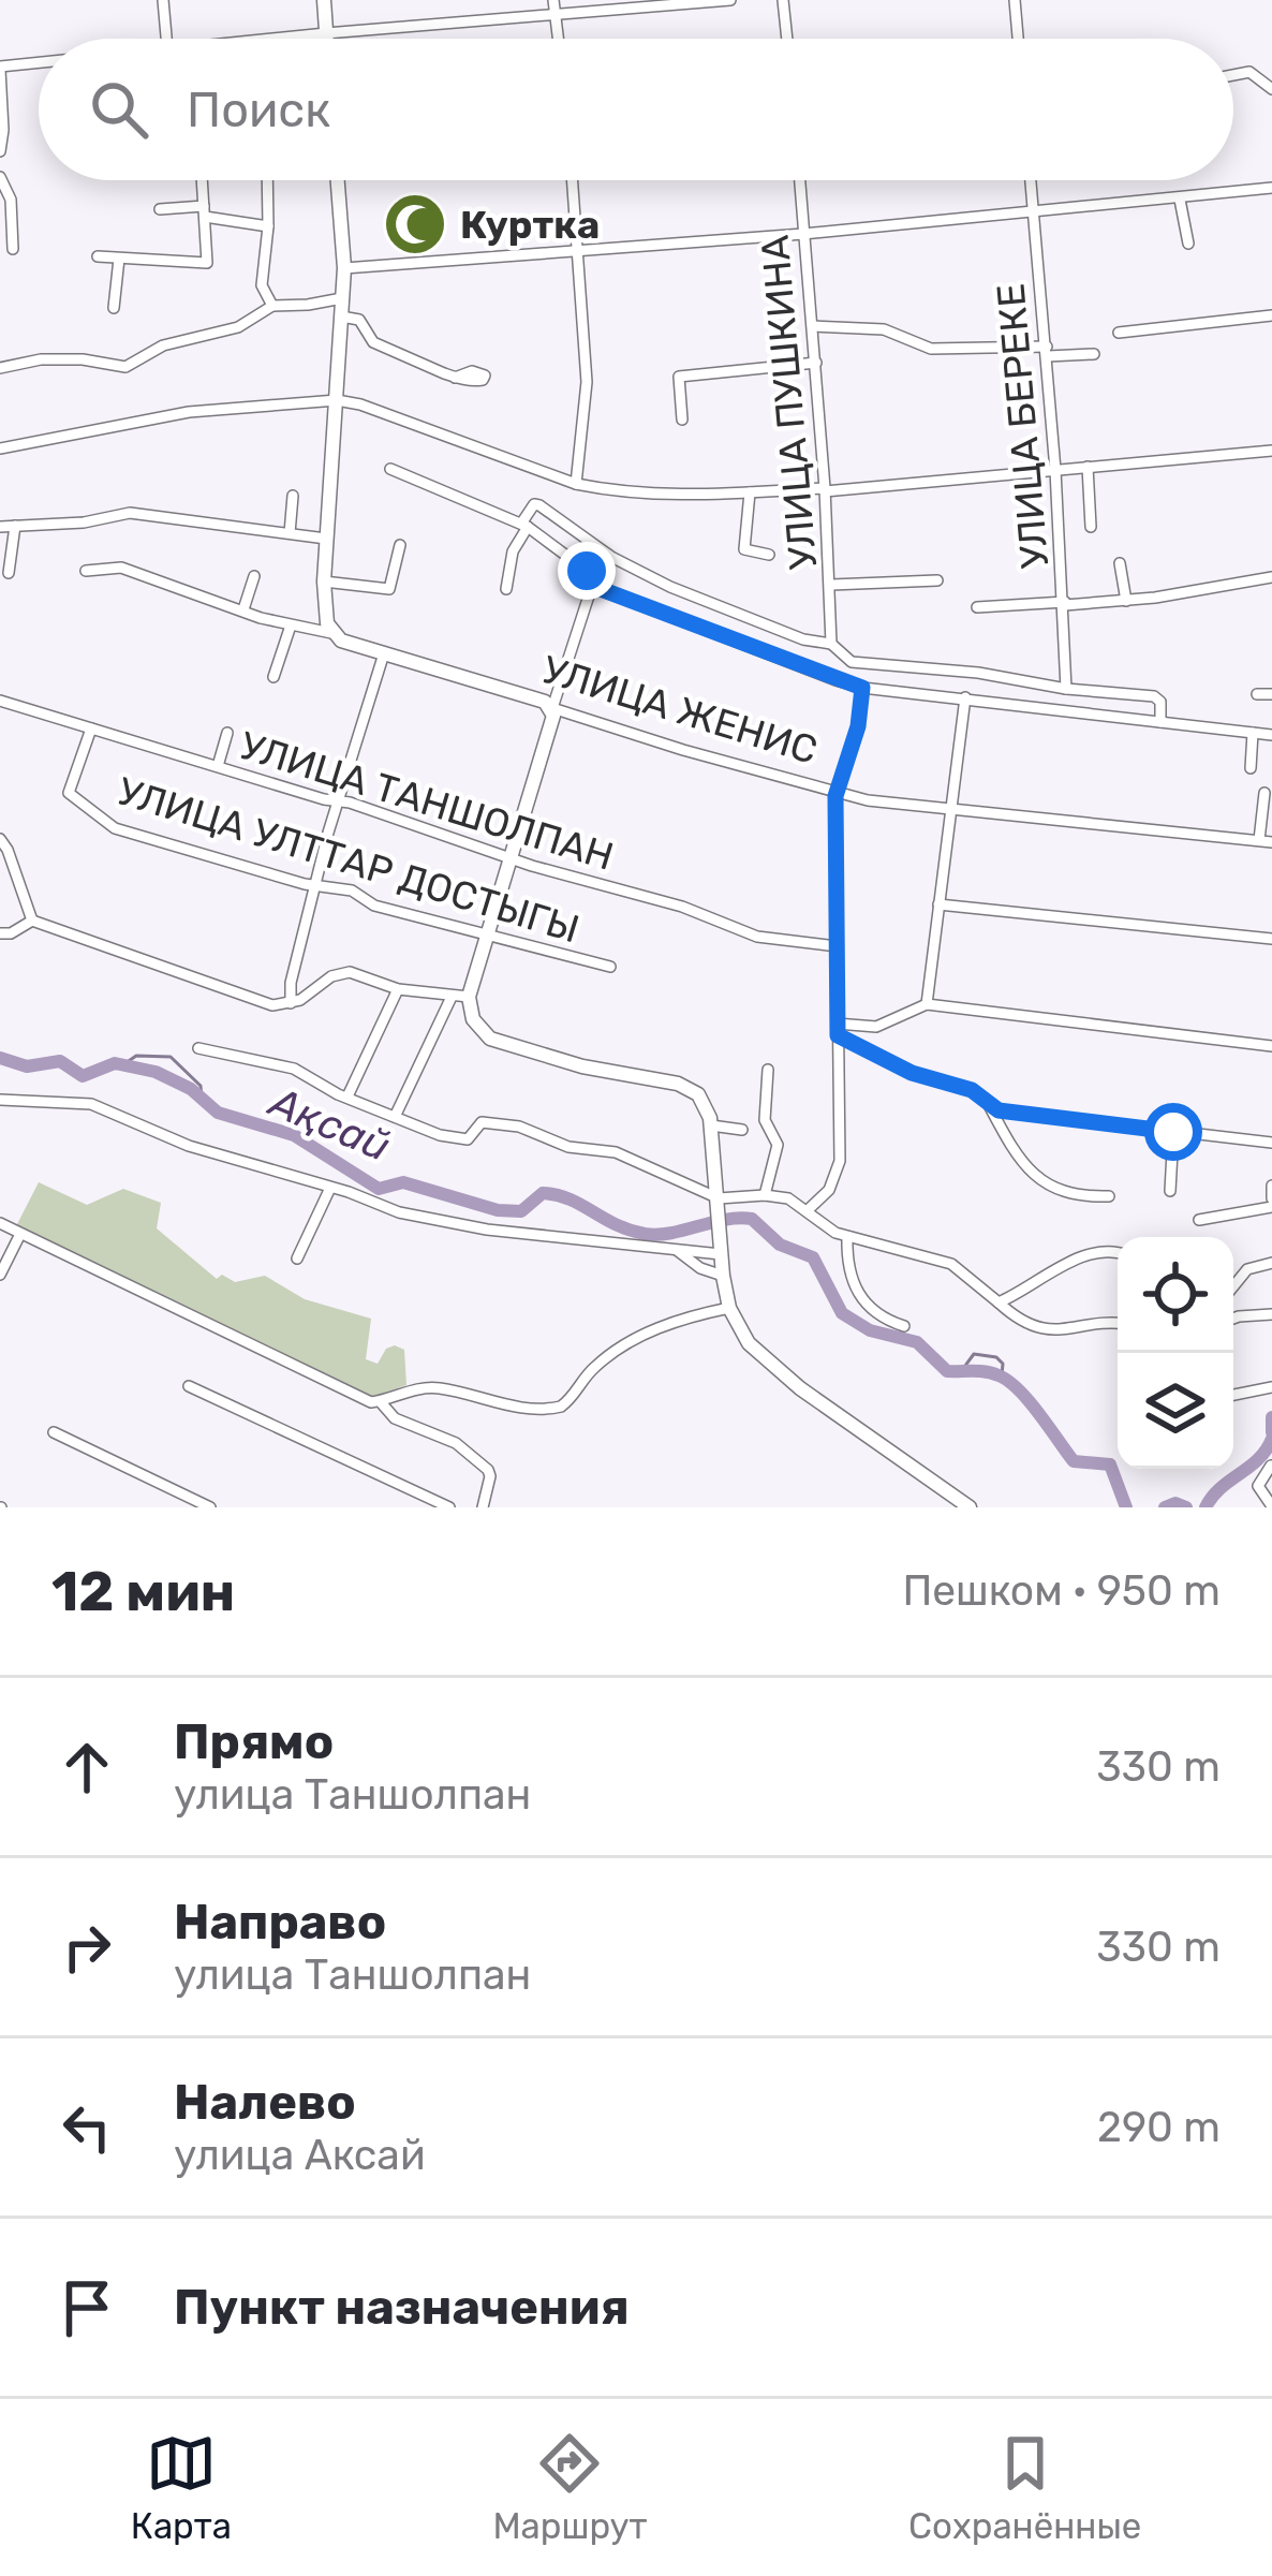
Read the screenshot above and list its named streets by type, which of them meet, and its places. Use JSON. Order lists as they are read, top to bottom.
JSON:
{
  "streets": {
    "main road": ["УЛИЦА ЖЕНИС"],
    "street": [
      "УЛИЦА ПУШКИНА",
      "УЛИЦА БЕРЕКЕ",
      "УЛИЦА ТАНШОЛПАН",
      "УЛИЦА УЛТТАР ДОСТЫГЫ"
    ]
  },
  "crossings": [
    ["УЛИЦА ТАНШОЛПАН", "УЛИЦА УЛТТАР ДОСТЫГЫ"]
  ],
  "water": ["Ақсай"],
  "places": {
    "mosque": ["Куртка"]
  },
  "page": {
    "search": "Поиск",
    "heading": ["12 мин", "Пешком · 950 m"],
    "list": [
      ["Прямо", "улица Таншолпан", "330 m"],
      ["Направо", "улица Таншолпан", "330 m"],
      ["Налево", "улица Аксай", "290 m"],
      "Пункт назначения"
    ],
    "nav": ["Карта", "Маршрут", "Сохранённые"]
  }
}
